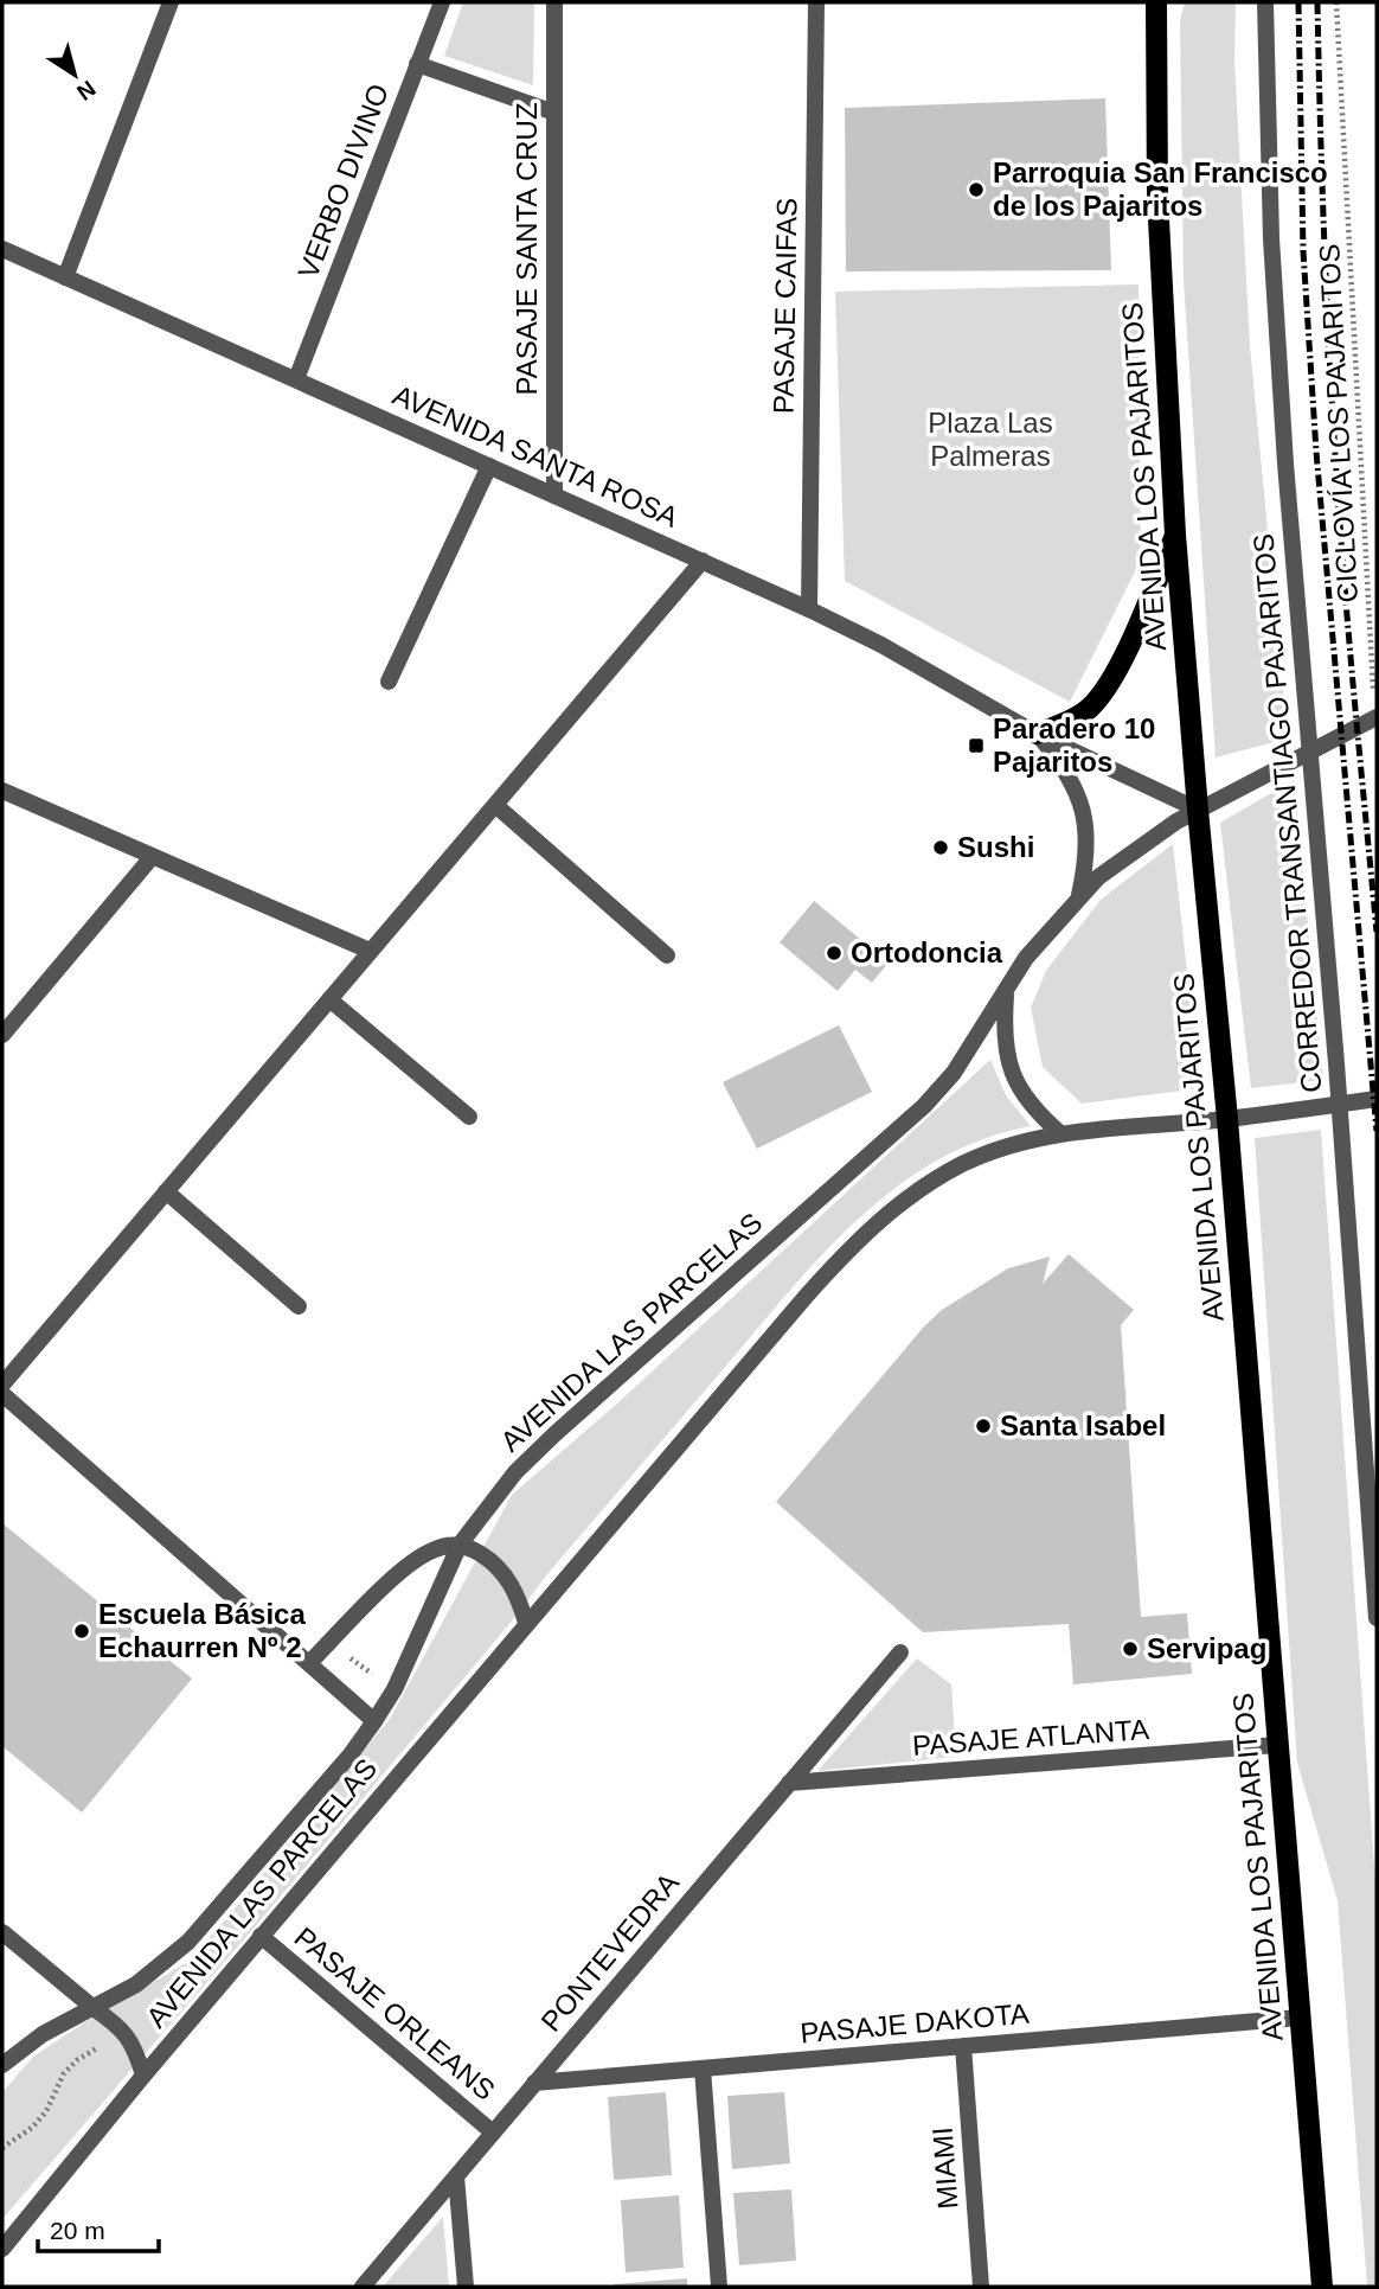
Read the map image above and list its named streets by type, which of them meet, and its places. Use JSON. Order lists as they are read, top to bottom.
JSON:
{
  "streets": {
    "main road": ["AVENIDA LOS PAJARITOS"],
    "street": [
      "VERBO DIVINO",
      "PASAJE SANTA CRUZ",
      "PASAJE CAIFAS",
      "AVENIDA SANTA ROSA",
      "CORREDOR TRANSANTIAGO PAJARITOS",
      "AVENIDA LAS PARCELAS",
      "PASAJE ATLANTA",
      "PONTEVEDRA",
      "PASAJE ORLEANS",
      "PASAJE DAKOTA",
      "MIAMI"
    ],
    "path": ["CICLOVÍA LOS PAJARITOS"]
  },
  "crossings": [
    ["VERBO DIVINO", "AVENIDA SANTA ROSA"],
    ["PASAJE SANTA CRUZ", "AVENIDA SANTA ROSA"],
    ["PASAJE CAIFAS", "AVENIDA SANTA ROSA"],
    ["CICLOVÍA LOS PAJARITOS", "AVENIDA LAS PARCELAS"],
    ["AVENIDA SANTA ROSA", "AVENIDA LOS PAJARITOS"],
    ["AVENIDA SANTA ROSA", "AVENIDA LAS PARCELAS"],
    ["AVENIDA LOS PAJARITOS", "AVENIDA LAS PARCELAS"],
    ["AVENIDA LOS PAJARITOS", "PASAJE ATLANTA"],
    ["AVENIDA LOS PAJARITOS", "PASAJE DAKOTA"],
    ["CORREDOR TRANSANTIAGO PAJARITOS", "AVENIDA LAS PARCELAS"],
    ["AVENIDA LAS PARCELAS", "PASAJE ORLEANS"],
    ["PASAJE ATLANTA", "PONTEVEDRA"],
    ["PONTEVEDRA", "PASAJE ORLEANS"],
    ["PONTEVEDRA", "PASAJE DAKOTA"],
    ["PASAJE DAKOTA", "MIAMI"]
  ],
  "parks": ["Plaza Las Palmeras"],
  "places": {
    "other": [
      "Parroquia San Francisco de los Pajaritos",
      "Sushi",
      "Ortodoncia",
      "Santa Isabel",
      "Escuela Básica Echaurren Nº 2",
      "Servipag"
    ],
    "transit": ["Paradero 10 Pajaritos"]
  },
  "scale_bar": "20 m",
  "north": "bottom right"
}
